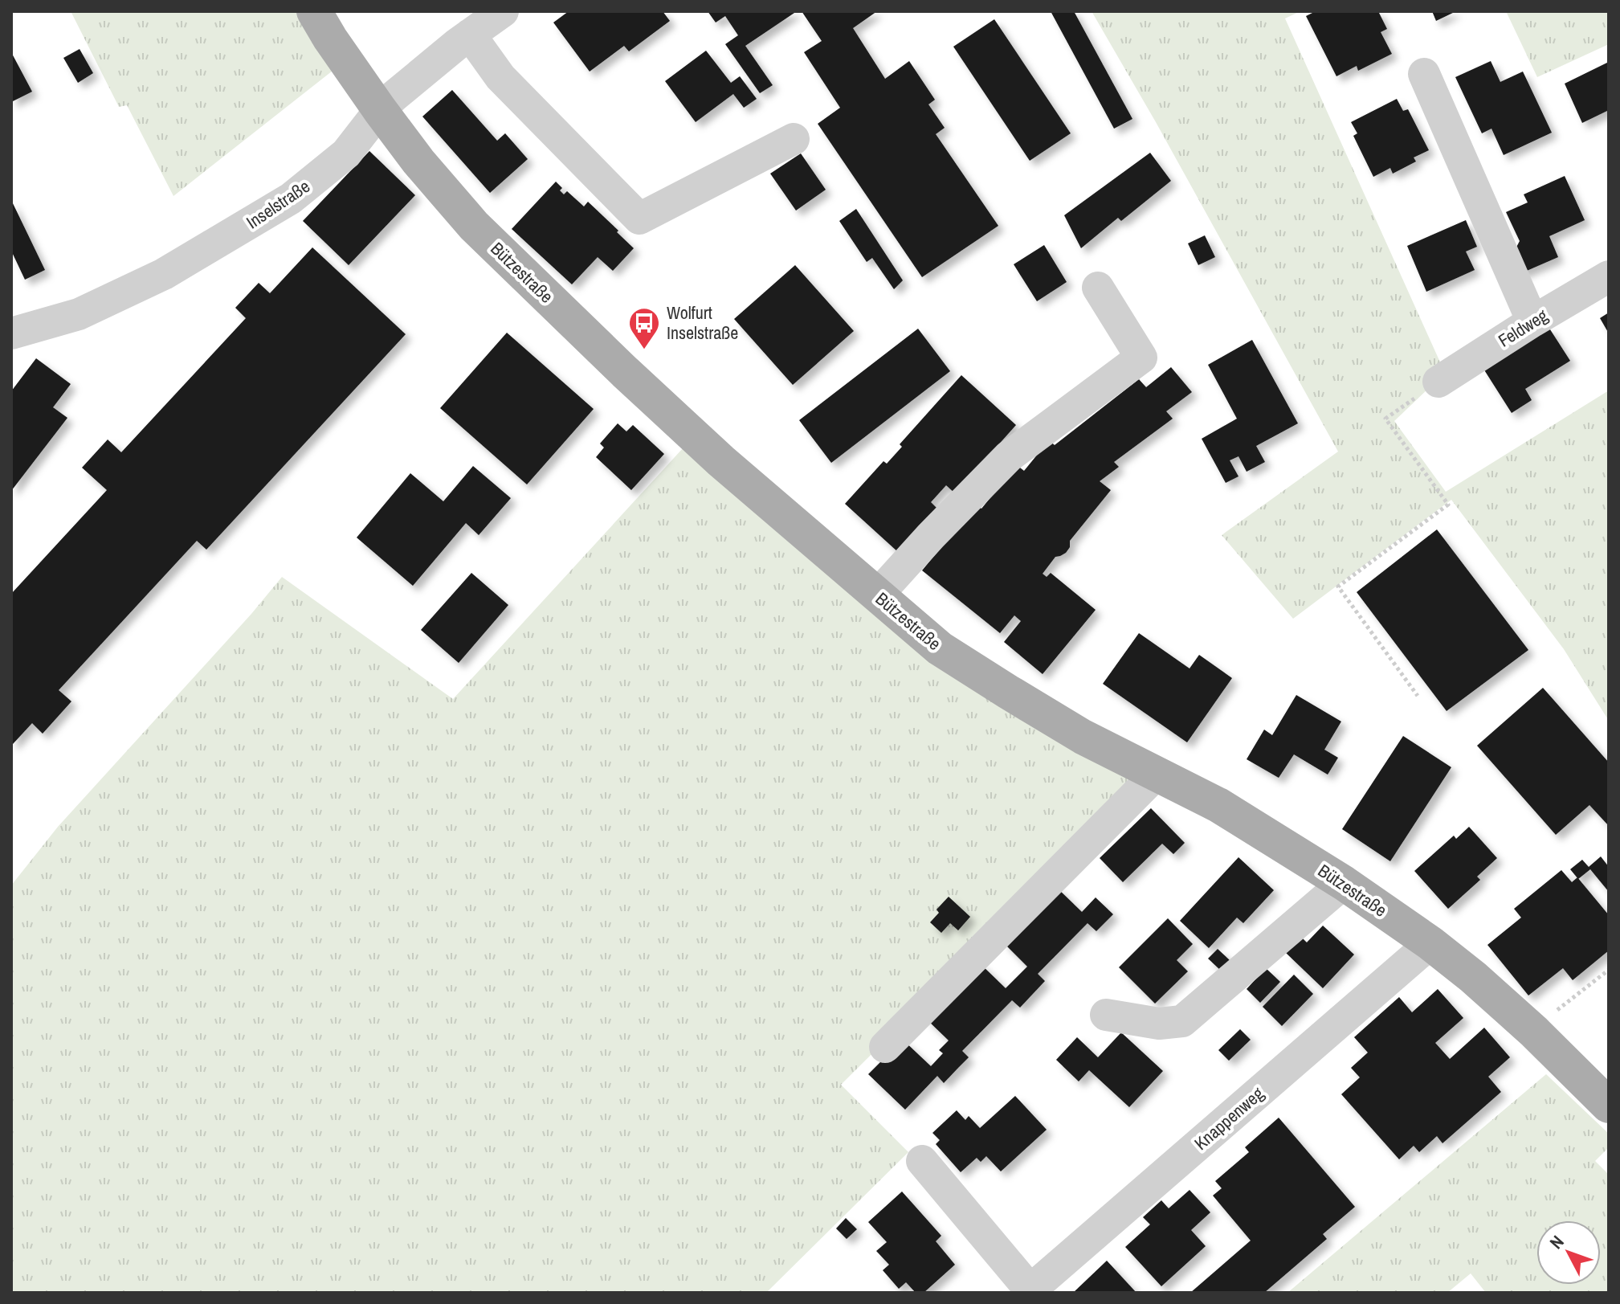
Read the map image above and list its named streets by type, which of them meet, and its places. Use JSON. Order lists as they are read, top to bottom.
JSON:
{
  "streets": {
    "main road": ["Bützestraße"],
    "street": ["Inselstraße", "Feldweg", "Knappenweg"]
  },
  "crossings": [
    ["Inselstraße", "Bützestraße"],
    ["Bützestraße", "Knappenweg"]
  ],
  "places": {
    "bus stop": ["Wolfurt Inselstraße"]
  },
  "north": "top left"
}
